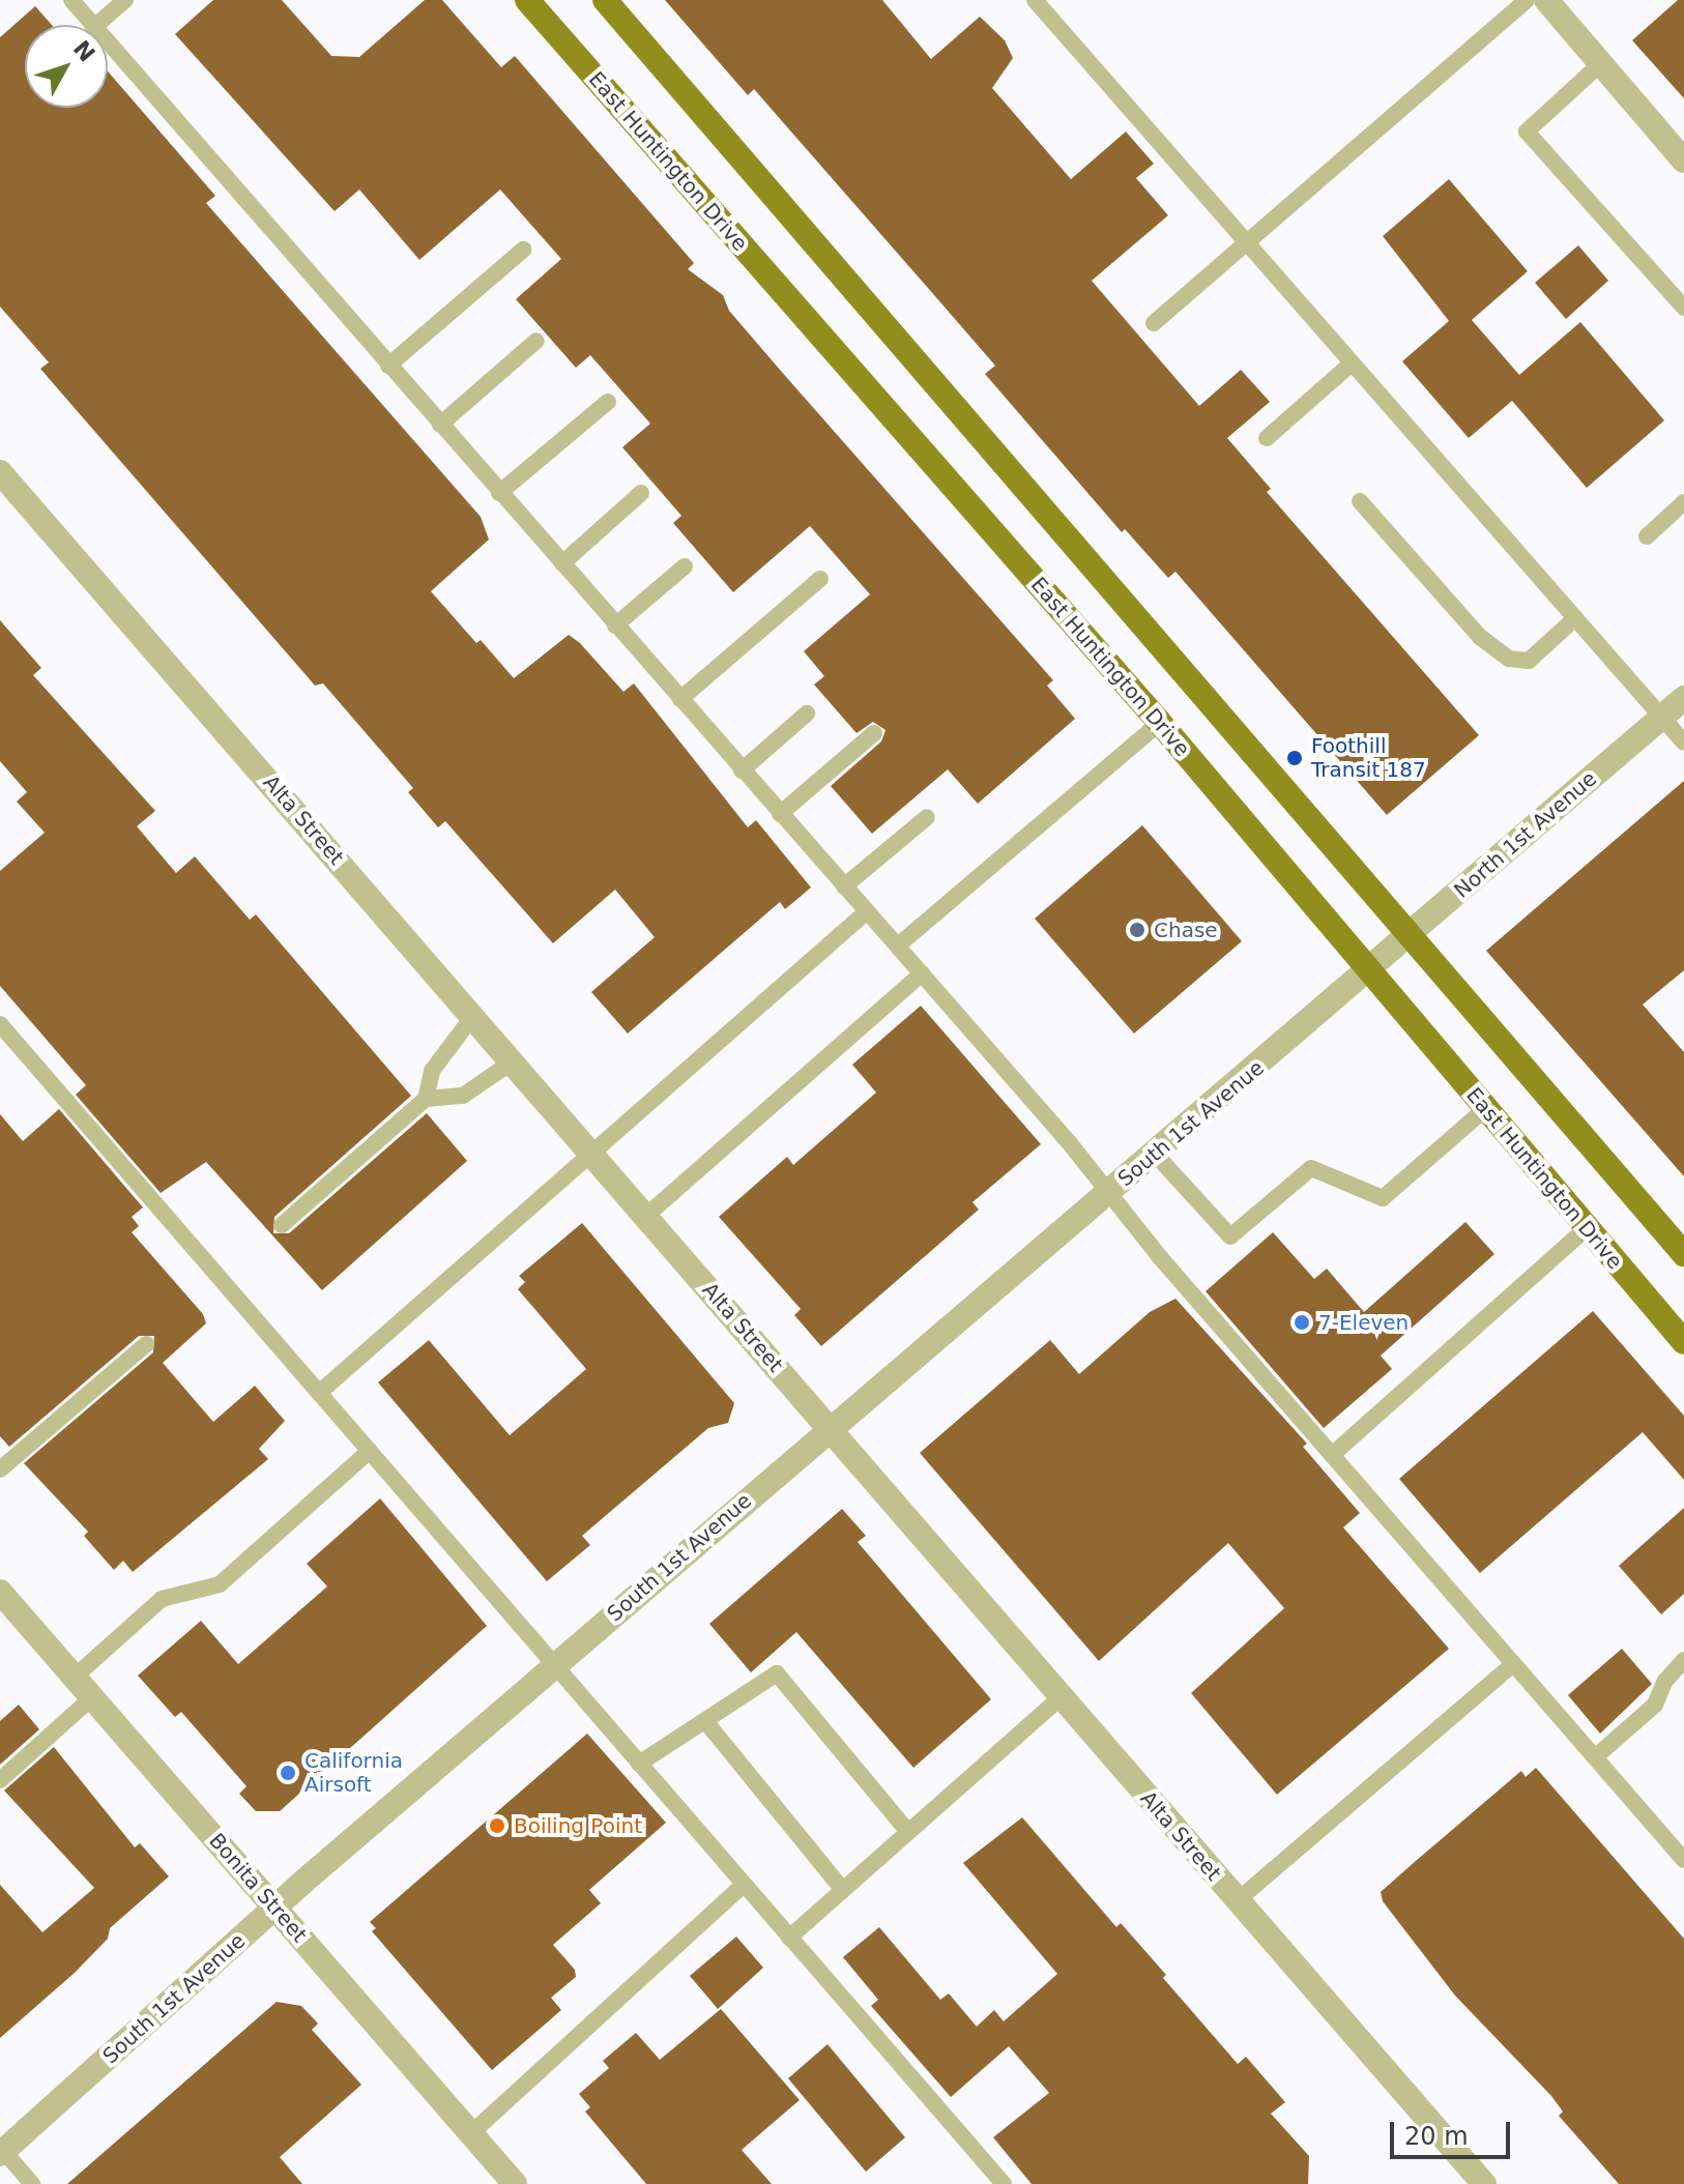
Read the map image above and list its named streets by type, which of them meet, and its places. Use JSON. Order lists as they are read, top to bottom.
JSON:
{
  "streets": {
    "main road": ["East Huntington Drive"],
    "street": [
      "Alta Street",
      "North 1st Avenue",
      "South 1st Avenue",
      "Bonita Street"
    ]
  },
  "crossings": [
    ["East Huntington Drive", "North 1st Avenue"],
    ["East Huntington Drive", "South 1st Avenue"],
    ["Alta Street", "South 1st Avenue"],
    ["North 1st Avenue", "South 1st Avenue"],
    ["South 1st Avenue", "Bonita Street"]
  ],
  "places": [
    "Foothill Transit 187",
    "Chase",
    "7-Eleven",
    "California Airsoft",
    "Boiling Point"
  ],
  "scale_bar": "20 m",
  "north": "top right"
}
